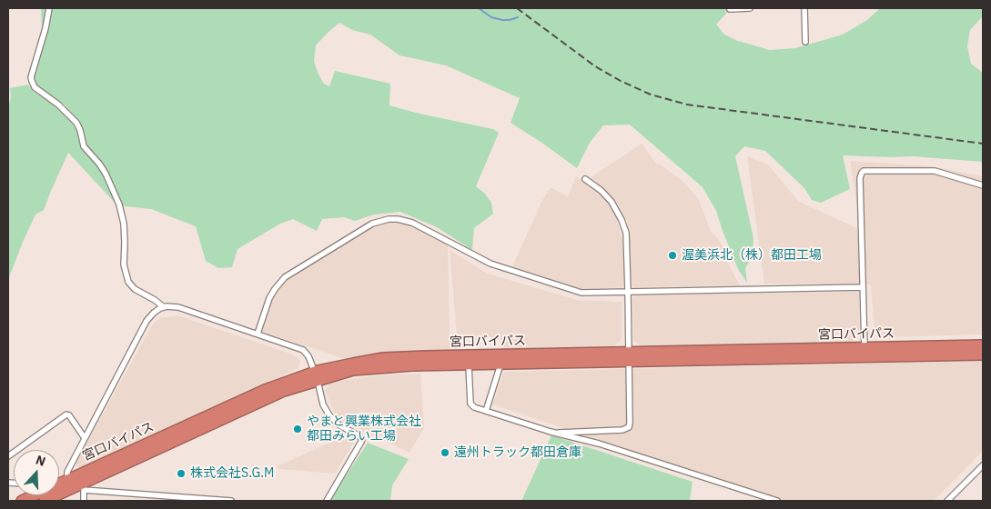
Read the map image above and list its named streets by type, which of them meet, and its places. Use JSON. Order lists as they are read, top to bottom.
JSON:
{
  "streets": {
    "highway": ["宮口バイパス"]
  },
  "places": [
    "渥美浜北（株）都田工場",
    "やまと興業株式会社 都田みらい工場",
    "遠州トラック都田倉庫",
    "株式会社S.G.M"
  ],
  "north": "top"
}
